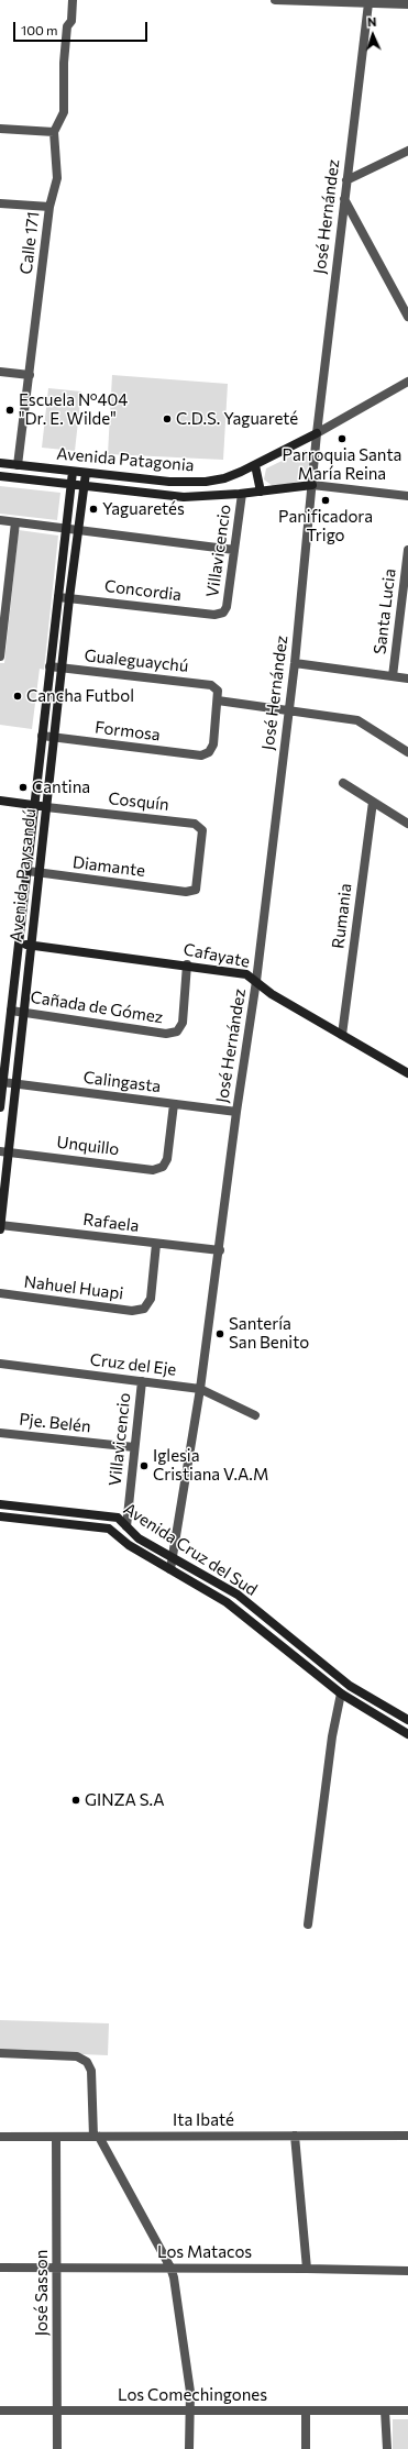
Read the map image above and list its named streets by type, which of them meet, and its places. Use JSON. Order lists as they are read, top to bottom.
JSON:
{
  "streets": {
    "main road": [
      "Avenida Patagonia",
      "Cosquín",
      "Avenida Paysandú",
      "Cafayate",
      "Avenida Cruz del Sud"
    ],
    "street": [
      "José Hernández",
      "Calle 171",
      "Villavicencio",
      "Concordia",
      "Santa Lucia",
      "Gualeguaychú",
      "Formosa",
      "Diamante",
      "Rumania",
      "Cañada de Gómez",
      "Calingasta",
      "Unquillo",
      "Rafaela",
      "Nahuel Huapi",
      "Cruz del Eje",
      "Pje. Belén",
      "Ita Ibaté",
      "Los Matacos",
      "José Sasson",
      "Los Comechingones"
    ]
  },
  "crossings": [
    ["José Hernández", "Avenida Patagonia"],
    ["José Hernández", "Gualeguaychú"],
    ["José Hernández", "Cafayate"],
    ["José Hernández", "Calingasta"],
    ["José Hernández", "Rafaela"],
    ["José Hernández", "Cruz del Eje"],
    ["José Hernández", "Avenida Cruz del Sud"],
    ["Calle 171", "Avenida Patagonia"],
    ["Avenida Patagonia", "Villavicencio"],
    ["Avenida Patagonia", "Avenida Paysandú"],
    ["Villavicencio", "Concordia"],
    ["Villavicencio", "Cruz del Eje"],
    ["Villavicencio", "Pje. Belén"],
    ["Villavicencio", "Avenida Cruz del Sud"],
    ["Concordia", "Avenida Paysandú"],
    ["Gualeguaychú", "Formosa"],
    ["Gualeguaychú", "Avenida Paysandú"],
    ["Formosa", "Avenida Paysandú"],
    ["Cosquín", "Diamante"],
    ["Cosquín", "Avenida Paysandú"],
    ["Diamante", "Avenida Paysandú"],
    ["Avenida Paysandú", "Cafayate"],
    ["Avenida Paysandú", "Cañada de Gómez"],
    ["Avenida Paysandú", "Calingasta"],
    ["Avenida Paysandú", "Unquillo"],
    ["Avenida Paysandú", "Rafaela"],
    ["Rumania", "Cafayate"],
    ["Cafayate", "Cañada de Gómez"],
    ["Calingasta", "Unquillo"],
    ["Rafaela", "Nahuel Huapi"],
    ["Ita Ibaté", "José Sasson"],
    ["Los Matacos", "José Sasson"],
    ["José Sasson", "Los Comechingones"]
  ],
  "places": [
    "Escuela Nº404 \"Dr. E. Wilde\"",
    "C.D.S. Yaguareté",
    "Parroquia Santa María Reina",
    "Panificadora Trigo",
    "Yaguaretés",
    "Cancha Futbol",
    "Cantina",
    "Santería San Benito",
    "Iglesia Cristiana V.A.M",
    "GINZA S.A"
  ],
  "scale_bar": "100 m",
  "north": "top"
}
